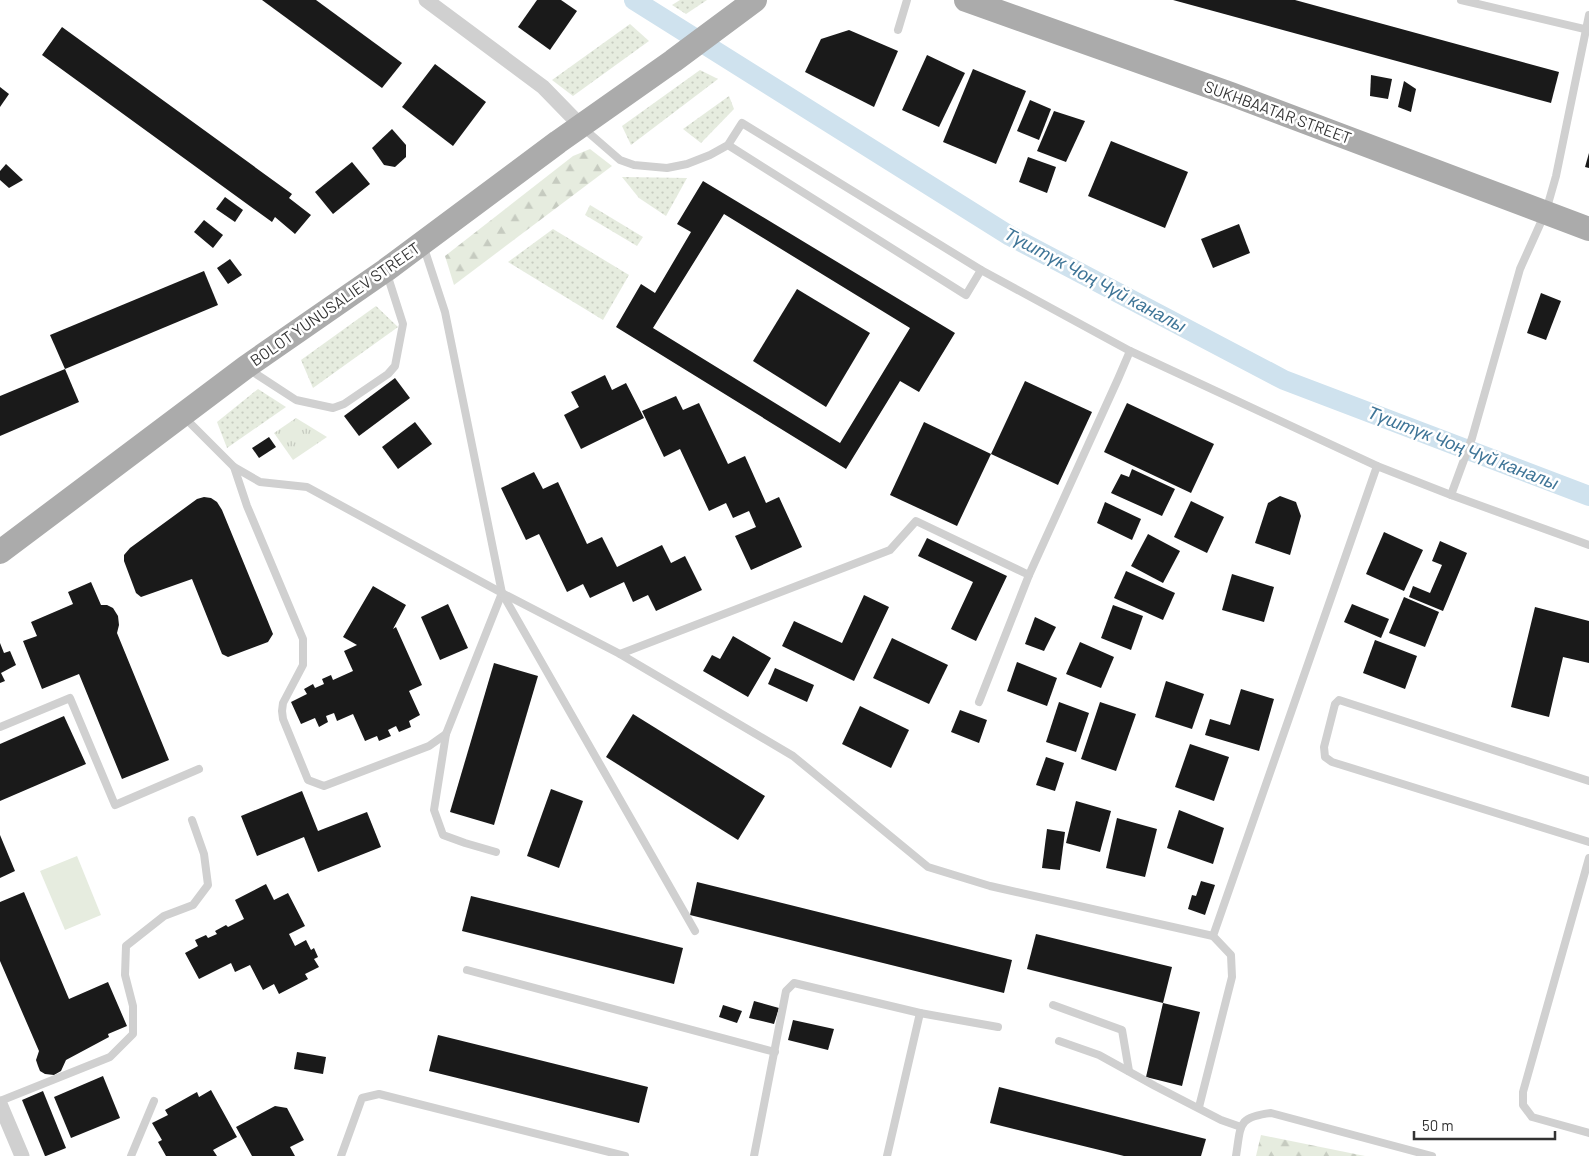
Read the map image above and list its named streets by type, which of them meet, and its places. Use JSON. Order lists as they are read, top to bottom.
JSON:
{
  "streets": {
    "main road": ["SUKHBAATAR STREET", "BOLOT YUNUSALIEV STREET"]
  },
  "water": ["Түштүк Чоң Чүй каналы"],
  "scale_bar": "50 m"
}
